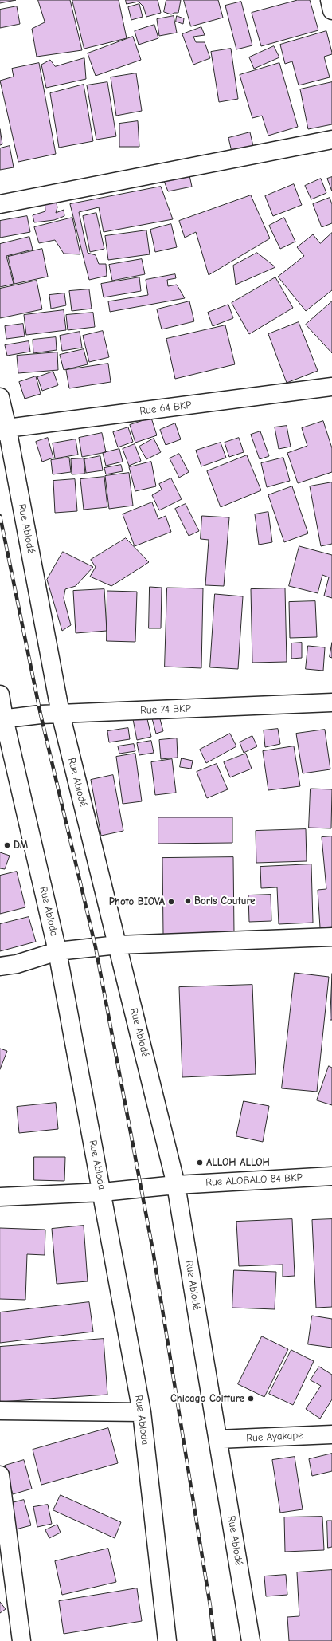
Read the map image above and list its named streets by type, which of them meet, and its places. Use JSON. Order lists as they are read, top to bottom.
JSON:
{
  "streets": {
    "street": [
      "Rue 64 BKP",
      "Rue Ablodé",
      "Rue 74 BKP",
      "Rue Abloda",
      "Rue ALOBALO 84 BKP",
      "Rue Ayakape"
    ]
  },
  "crossings": [
    ["Rue 64 BKP", "Rue Ablodé"],
    ["Rue Ablodé", "Rue 74 BKP"],
    ["Rue Ablodé", "Rue ALOBALO 84 BKP"],
    ["Rue Ablodé", "Rue Ayakape"],
    ["Rue 74 BKP", "Rue Abloda"],
    ["Rue Abloda", "Rue ALOBALO 84 BKP"]
  ],
  "places": [
    "DM",
    "Boris Couture",
    "Photo BIOVA",
    "ALLOH ALLOH",
    "Chicago Coiffure"
  ]
}
